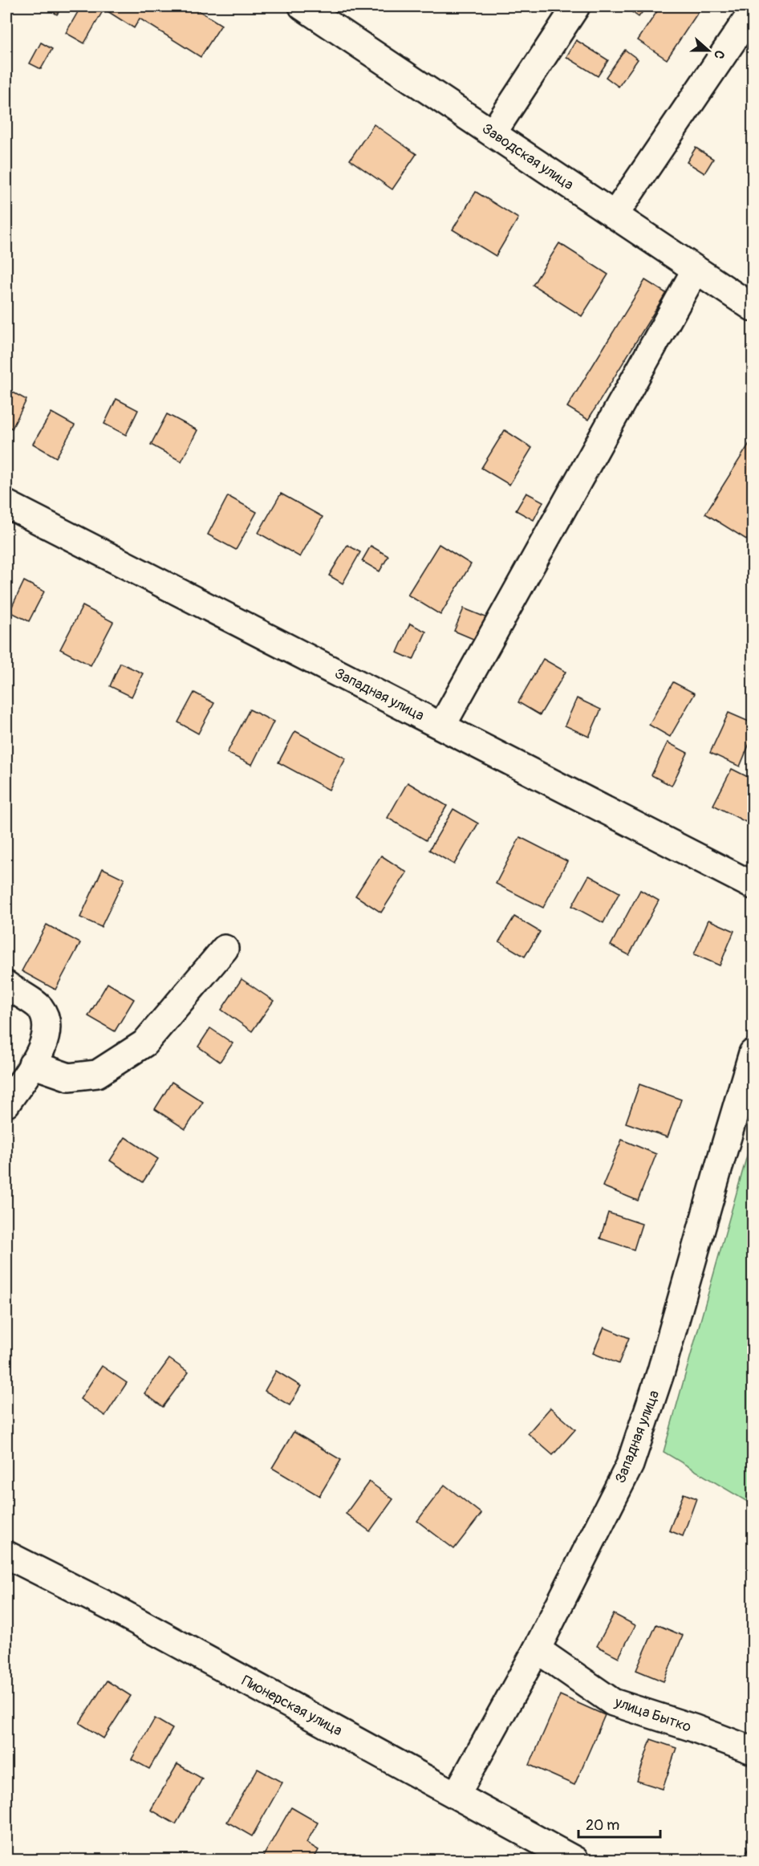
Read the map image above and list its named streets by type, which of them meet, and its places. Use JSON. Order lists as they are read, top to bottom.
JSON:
{
  "streets": {
    "street": [
      "Заводская улица",
      "Западная улица",
      "Пионерская улица",
      "улица Бытко"
    ]
  },
  "crossings": [
    ["Западная улица", "Пионерская улица"],
    ["Западная улица", "улица Бытко"]
  ],
  "scale_bar": "20 m",
  "north": "right"
}
